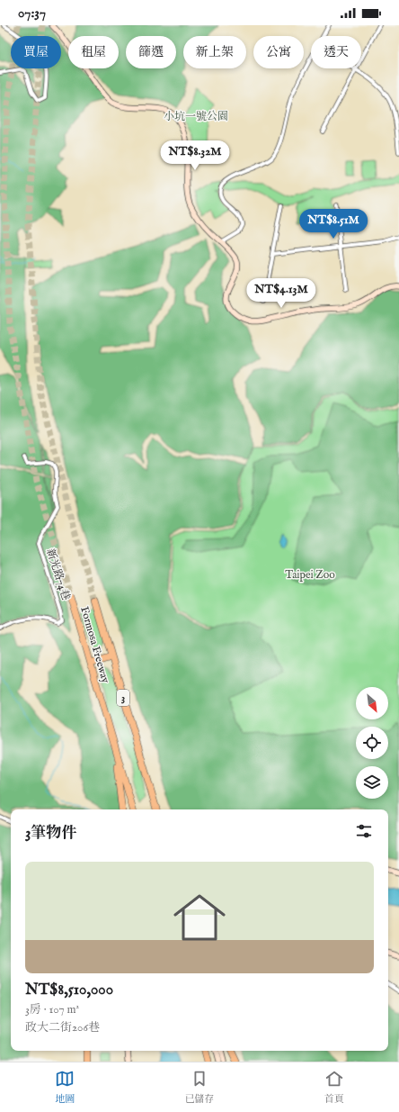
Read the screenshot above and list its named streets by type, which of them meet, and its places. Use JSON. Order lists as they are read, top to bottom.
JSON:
{
  "streets": {
    "highway": ["Formosa Freeway", "3"],
    "street": ["新光路74巷"]
  },
  "parks": ["小坑一號公園", "Taipei Zoo"],
  "north": "bottom right",
  "page": {
    "status": "07:37",
    "chip": [
      "買屋",
      "租屋",
      "篩選",
      "新上架",
      "公寓",
      "透天"
    ],
    "price": ["NT$8.32M", "NT$8.51M", "NT$4.13M"],
    "heading": "3筆物件",
    "list": [
      {
        "name": "NT$8,510,000",
        "note": "3房 · 107 m² · 政大二街206巷"
      }
    ],
    "tabs": ["地圖", "已儲存", "首頁"]
  }
}
